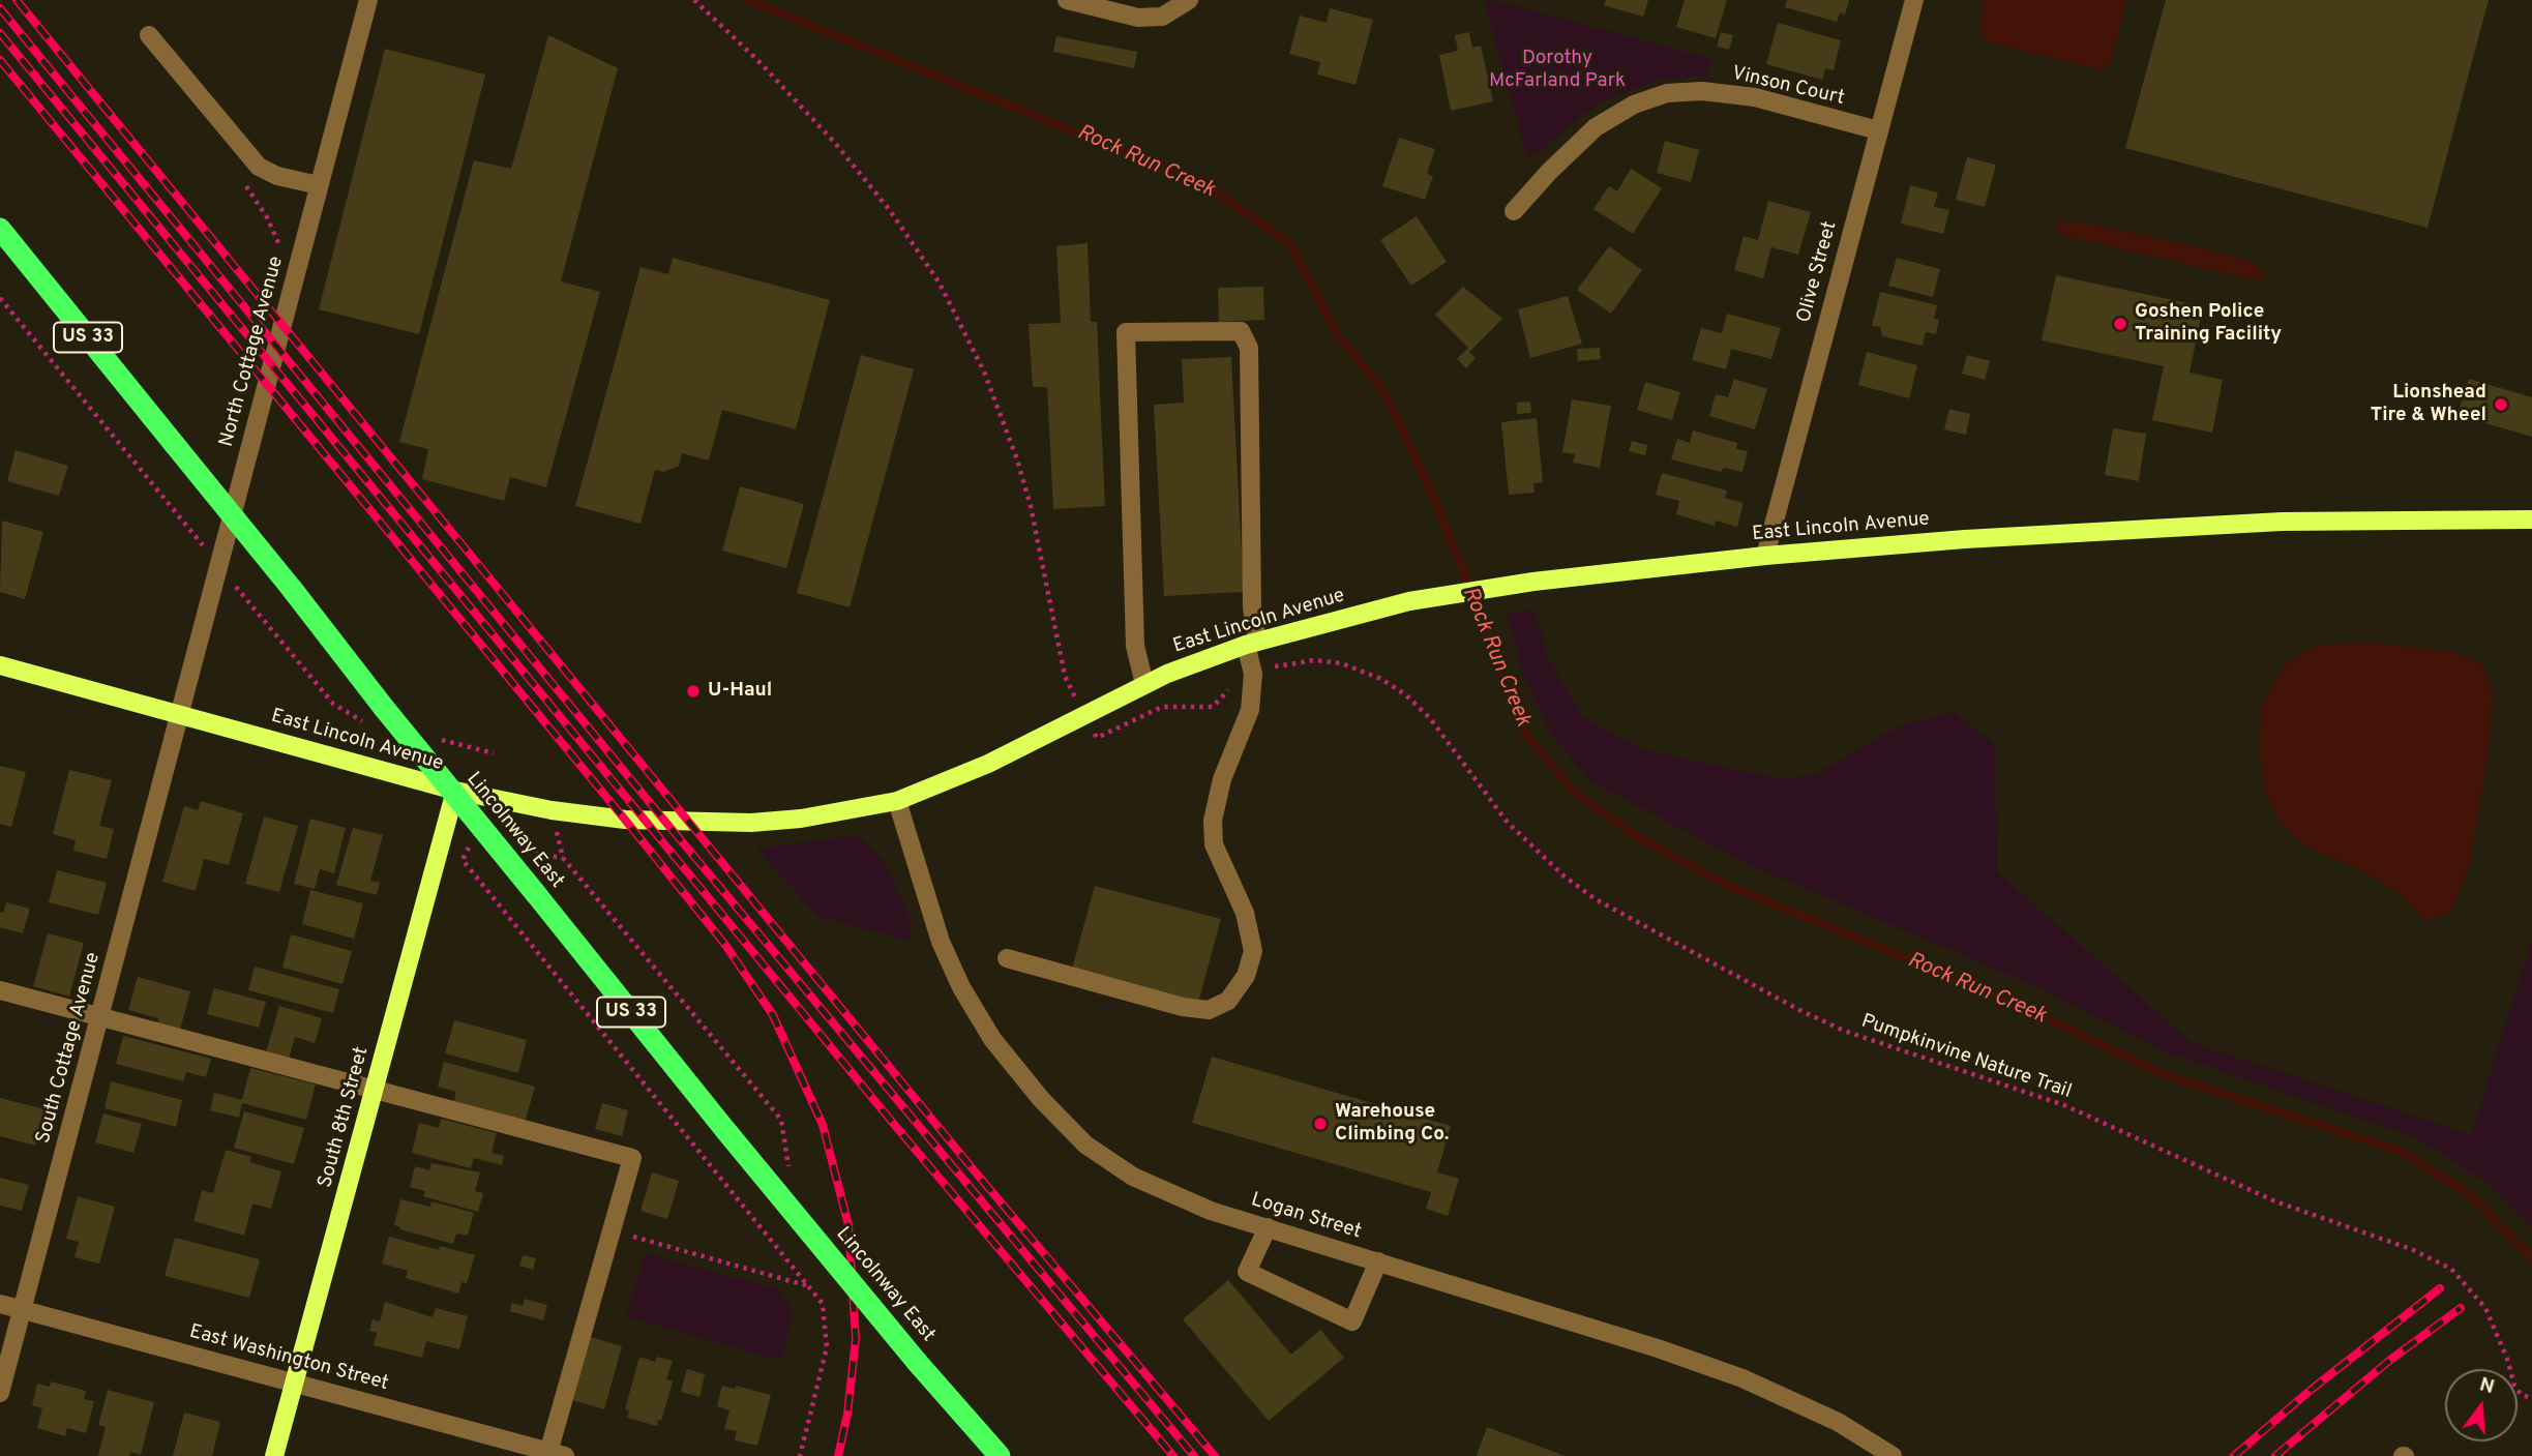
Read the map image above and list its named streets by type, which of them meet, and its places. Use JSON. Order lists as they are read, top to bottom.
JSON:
{
  "streets": {
    "highway": ["US 33", "Lincolnway East"],
    "main road": ["East Lincoln Avenue", "South 8th Street"],
    "street": [
      "Vinson Court",
      "Olive Street",
      "North Cottage Avenue",
      "South Cottage Avenue",
      "Logan Street",
      "East Washington Street"
    ],
    "path": ["Pumpkinvine Nature Trail"]
  },
  "crossings": [
    ["Vinson Court", "Olive Street"],
    ["Olive Street", "East Lincoln Avenue"],
    ["North Cottage Avenue", "East Lincoln Avenue"],
    ["North Cottage Avenue", "South Cottage Avenue"],
    ["East Lincoln Avenue", "South Cottage Avenue"],
    ["East Lincoln Avenue", "South 8th Street"],
    ["East Lincoln Avenue", "Logan Street"],
    ["South Cottage Avenue", "East Washington Street"],
    ["South 8th Street", "East Washington Street"]
  ],
  "water": ["Rock Run Creek"],
  "parks": ["Dorothy McFarland Park"],
  "places": [
    "Goshen Police Training Facility",
    "Lionshead Tire & Wheel",
    "U-Haul",
    "Warehouse Climbing Co."
  ],
  "north": "top"
}
